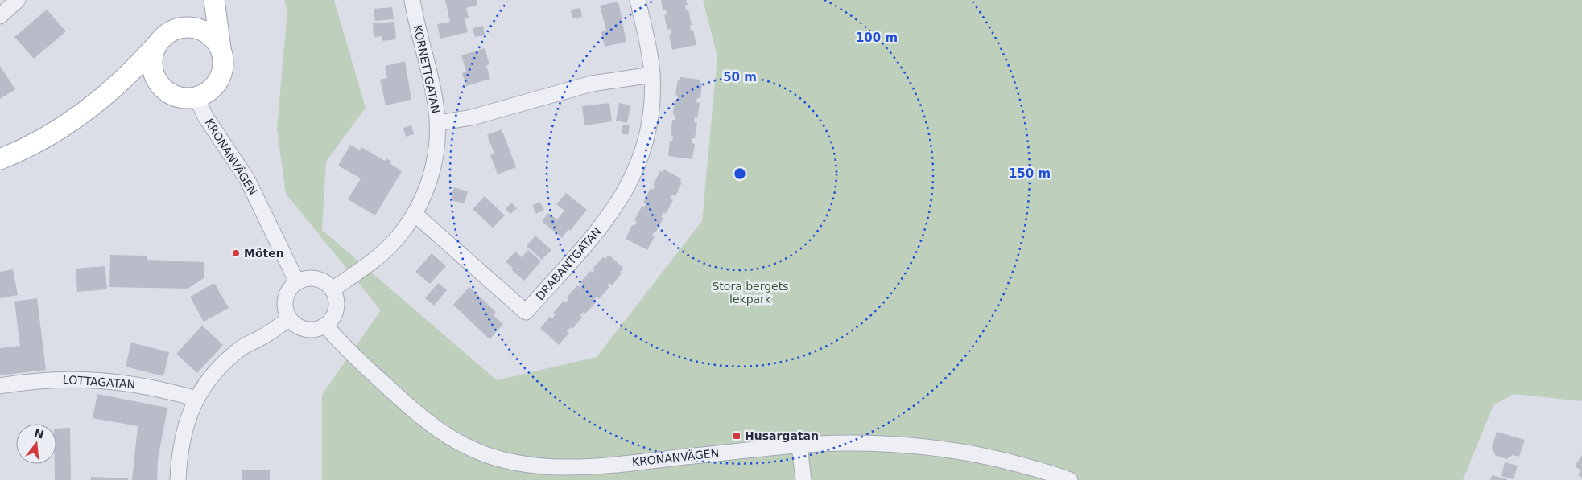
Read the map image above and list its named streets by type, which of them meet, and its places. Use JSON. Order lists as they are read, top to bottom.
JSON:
{
  "streets": {
    "street": [
      "KORNETTGATAN",
      "KRONANVÄGEN",
      "DRABANTGATAN",
      "LOTTAGATAN"
    ]
  },
  "crossings": [
    ["KORNETTGATAN", "KRONANVÄGEN"],
    ["KORNETTGATAN", "DRABANTGATAN"]
  ],
  "parks": ["Stora bergets lekpark"],
  "places": {
    "other": ["Möten"],
    "transit": ["Husargatan"]
  },
  "north": "top",
  "rings": ["100 m", "50 m", "150 m"]
}
